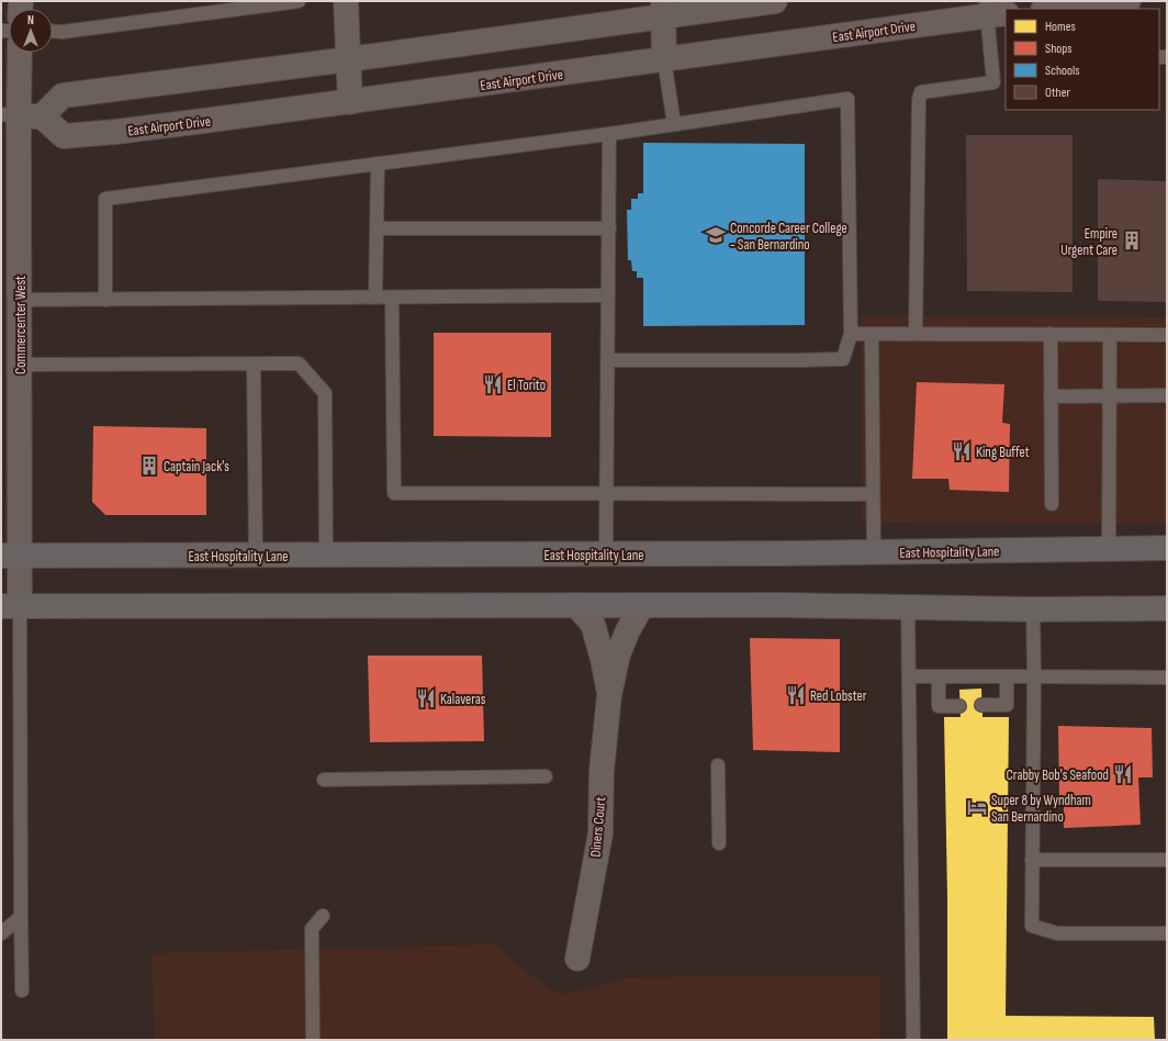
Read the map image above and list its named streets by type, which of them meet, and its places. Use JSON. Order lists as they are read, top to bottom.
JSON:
{
  "streets": {
    "main road": ["East Hospitality Lane"],
    "street": ["East Airport Drive", "Commercenter West", "Diners Court"]
  },
  "crossings": [
    ["Commercenter West", "East Hospitality Lane"]
  ],
  "places": {
    "school or university": ["Concorde Career College - San Bernardino"],
    "building": ["Empire Urgent Care", "Captain Jack's"],
    "restaurant": [
      "El Torito",
      "King Buffet",
      "Red Lobster",
      "Kalaveras",
      "Crabby Bob's Seafood"
    ],
    "hotel": ["Super 8 by Wyndham San Bernardino"]
  },
  "legend": [
    "Homes",
    "Shops",
    "Schools",
    "Other"
  ],
  "north": "top"
}
